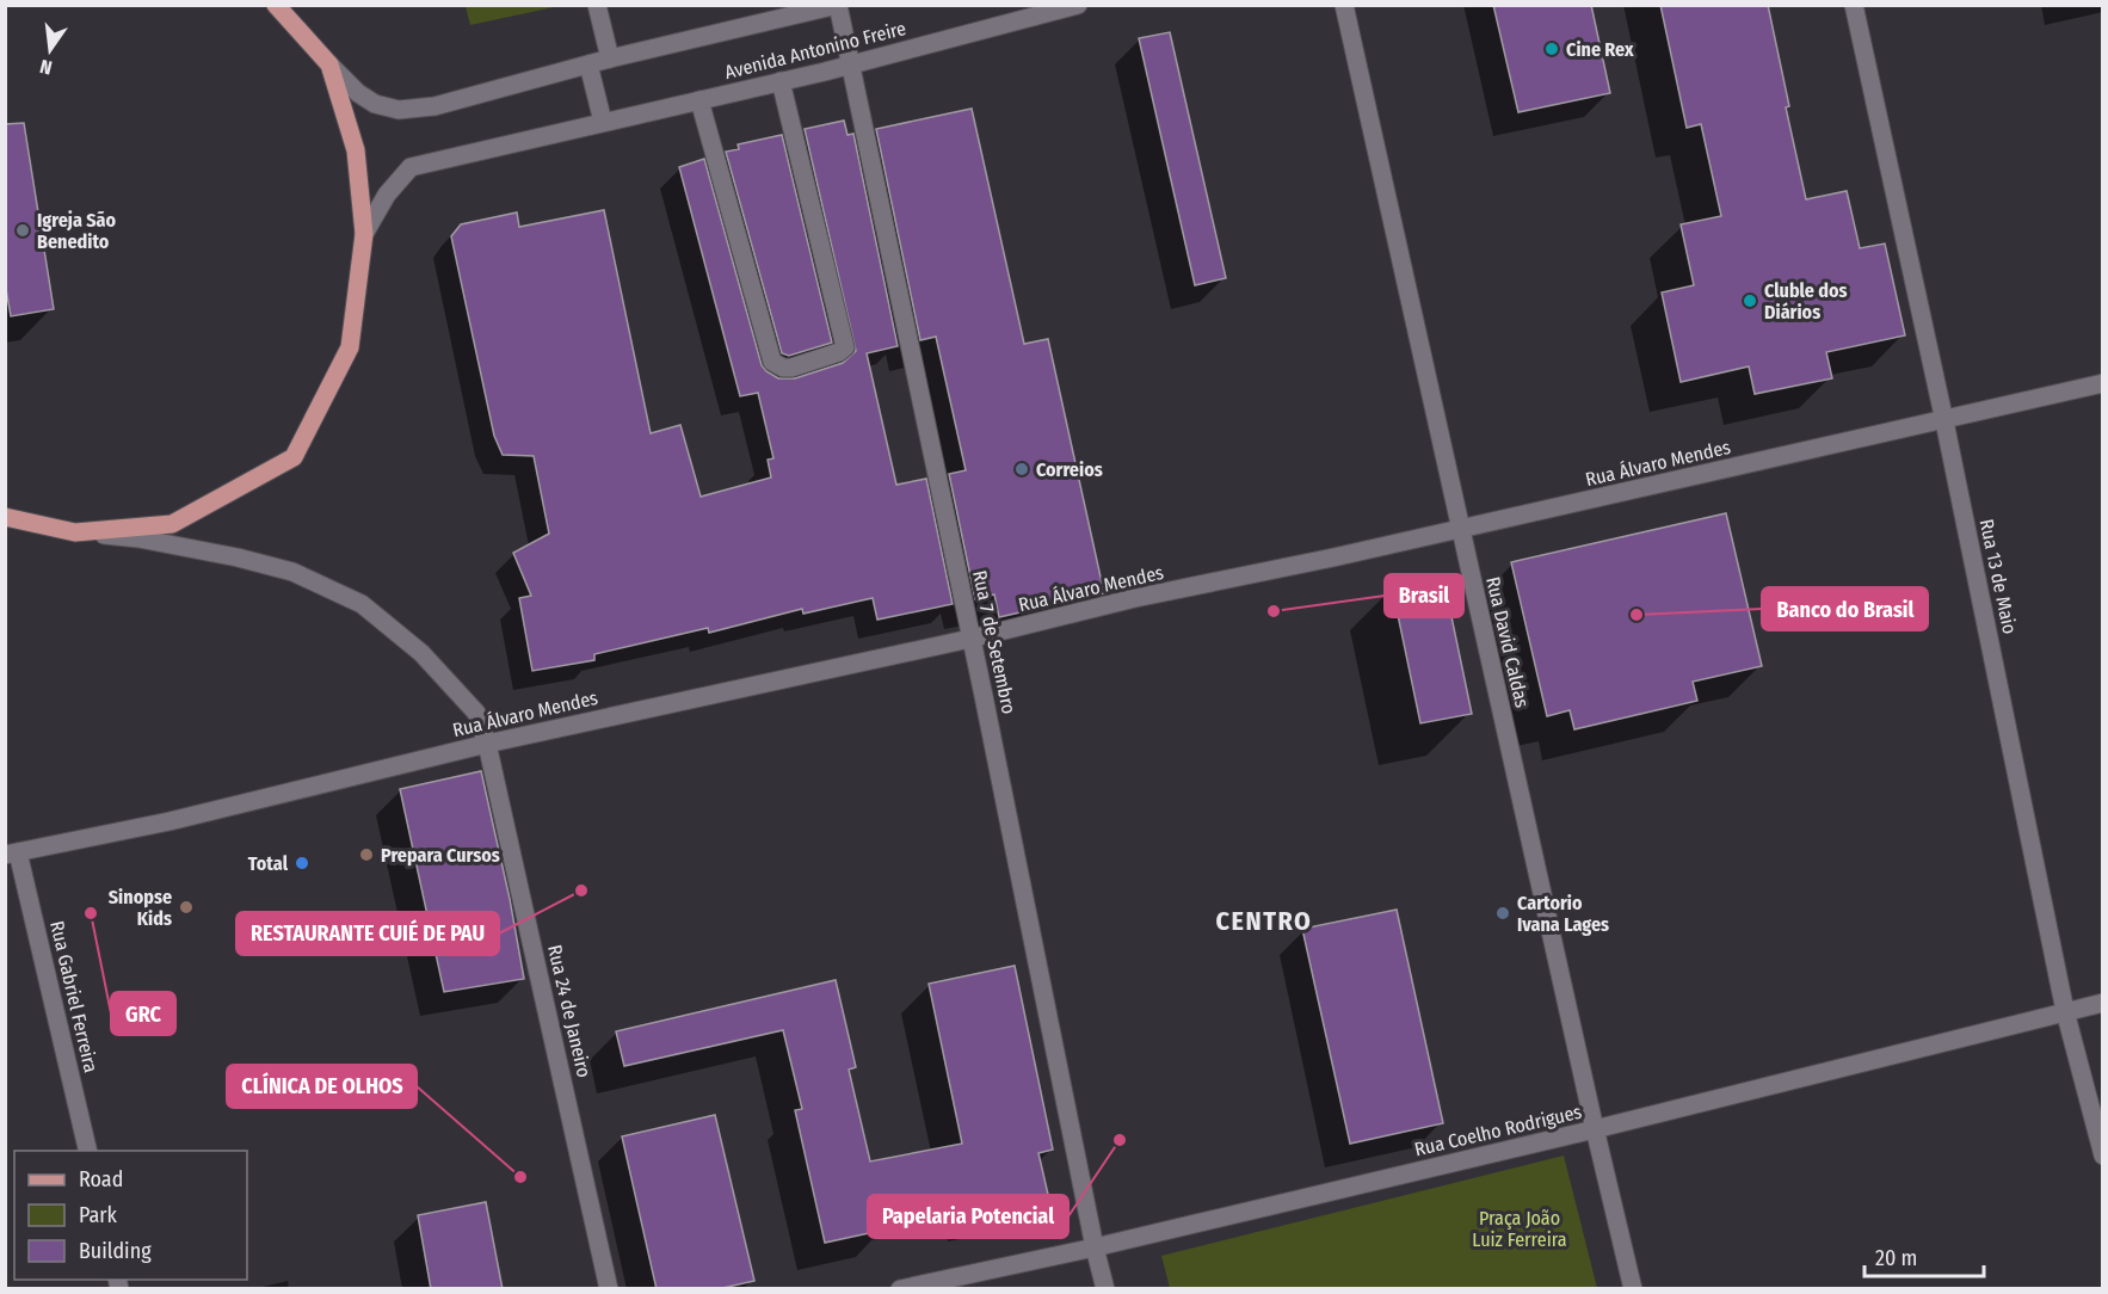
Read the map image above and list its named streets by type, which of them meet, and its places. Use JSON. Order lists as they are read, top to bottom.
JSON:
{
  "streets": {
    "street": [
      "Avenida Antonino Freire",
      "Rua Álvaro Mendes",
      "Rua 13 de Maio",
      "Rua 7 de Setembro",
      "Rua David Caldas",
      "Rua Gabriel Ferreira",
      "Rua 24 de Janeiro",
      "Rua Coelho Rodrigues"
    ]
  },
  "crossings": [
    ["Avenida Antonino Freire", "Rua 7 de Setembro"],
    ["Rua Álvaro Mendes", "Rua 13 de Maio"],
    ["Rua Álvaro Mendes", "Rua 7 de Setembro"],
    ["Rua Álvaro Mendes", "Rua David Caldas"],
    ["Rua Álvaro Mendes", "Rua Gabriel Ferreira"],
    ["Rua Álvaro Mendes", "Rua 24 de Janeiro"],
    ["Rua 13 de Maio", "Rua Coelho Rodrigues"],
    ["Rua 7 de Setembro", "Rua Coelho Rodrigues"],
    ["Rua David Caldas", "Rua Coelho Rodrigues"]
  ],
  "districts": ["CENTRO"],
  "parks": ["Praça João Luiz Ferreira"],
  "places": [
    "Cine Rex",
    "Igreja São Benedito",
    "Cluble dos Diários",
    "Correios",
    "Brasil",
    "Banco do Brasil",
    "Prepara Cursos",
    "Total",
    "RESTAURANTE CUIÉ DE PAU",
    "Sinopse Kids",
    "GRC",
    "Cartorio Ivana Lages",
    "Papelaria Potencial",
    "CLÍNICA DE OLHOS"
  ],
  "legend": ["Road", "Park", "Building"],
  "scale_bar": "20 m",
  "north": "bottom"
}
